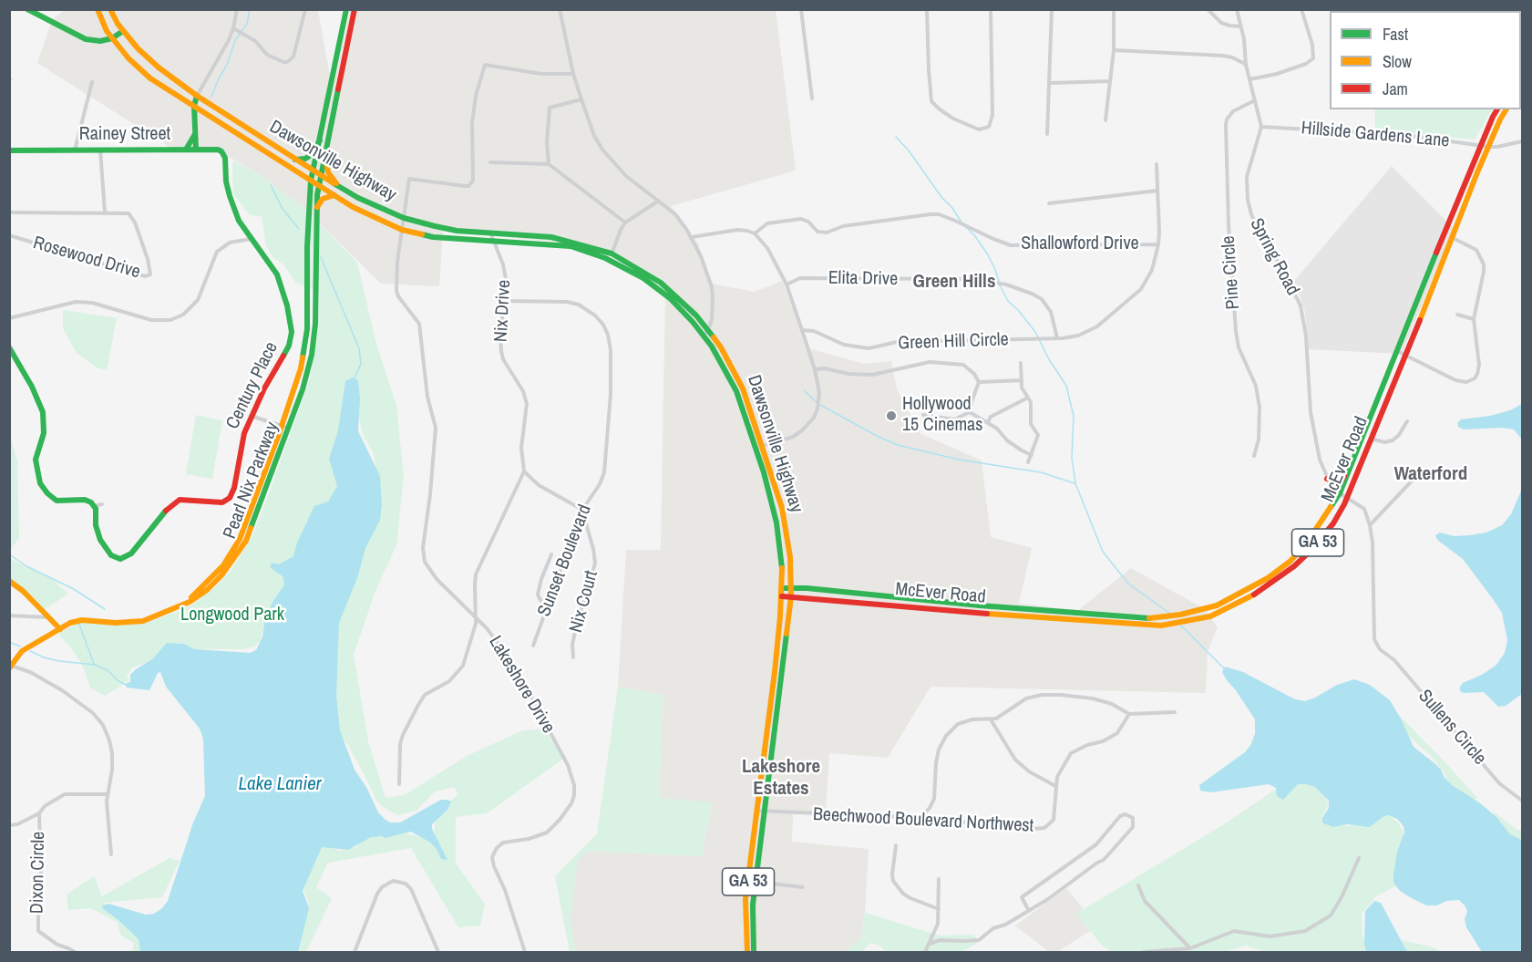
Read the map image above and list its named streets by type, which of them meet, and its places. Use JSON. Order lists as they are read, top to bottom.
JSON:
{
  "streets": {
    "main road": [
      "Rainey Street",
      "Dawsonville Highway",
      "Century Place",
      "McEver Road",
      "Pearl Nix Parkway",
      "GA 53"
    ],
    "street": [
      "Hillside Gardens Lane",
      "Shallowford Drive",
      "Spring Road",
      "Rosewood Drive",
      "Pine Circle",
      "Elita Drive",
      "Nix Drive",
      "Green Hill Circle",
      "Sunset Boulevard",
      "Nix Court",
      "Lakeshore Drive",
      "Sullens Circle",
      "Beechwood Boulevard Northwest",
      "Dixon Circle"
    ]
  },
  "crossings": [
    ["Rainey Street", "Dawsonville Highway"],
    ["Rainey Street", "Century Place"],
    ["Hillside Gardens Lane", "Spring Road"],
    ["Hillside Gardens Lane", "McEver Road"],
    ["Dawsonville Highway", "Nix Drive"],
    ["Dawsonville Highway", "McEver Road"],
    ["Dawsonville Highway", "Pearl Nix Parkway"],
    ["Dawsonville Highway", "Lakeshore Drive"],
    ["Dawsonville Highway", "Beechwood Boulevard Northwest"],
    ["Shallowford Drive", "Green Hill Circle"],
    ["Spring Road", "Pine Circle"],
    ["Spring Road", "McEver Road"],
    ["Elita Drive", "Green Hill Circle"],
    ["Nix Drive", "Sunset Boulevard"],
    ["Sunset Boulevard", "Nix Court"]
  ],
  "districts": ["Green Hills", "Waterford", "Lakeshore Estates"],
  "water": ["Lake Lanier"],
  "parks": ["Longwood Park"],
  "places": ["Hollywood 15 Cinemas"],
  "legend": ["Fast", "Slow", "Jam"]
}
